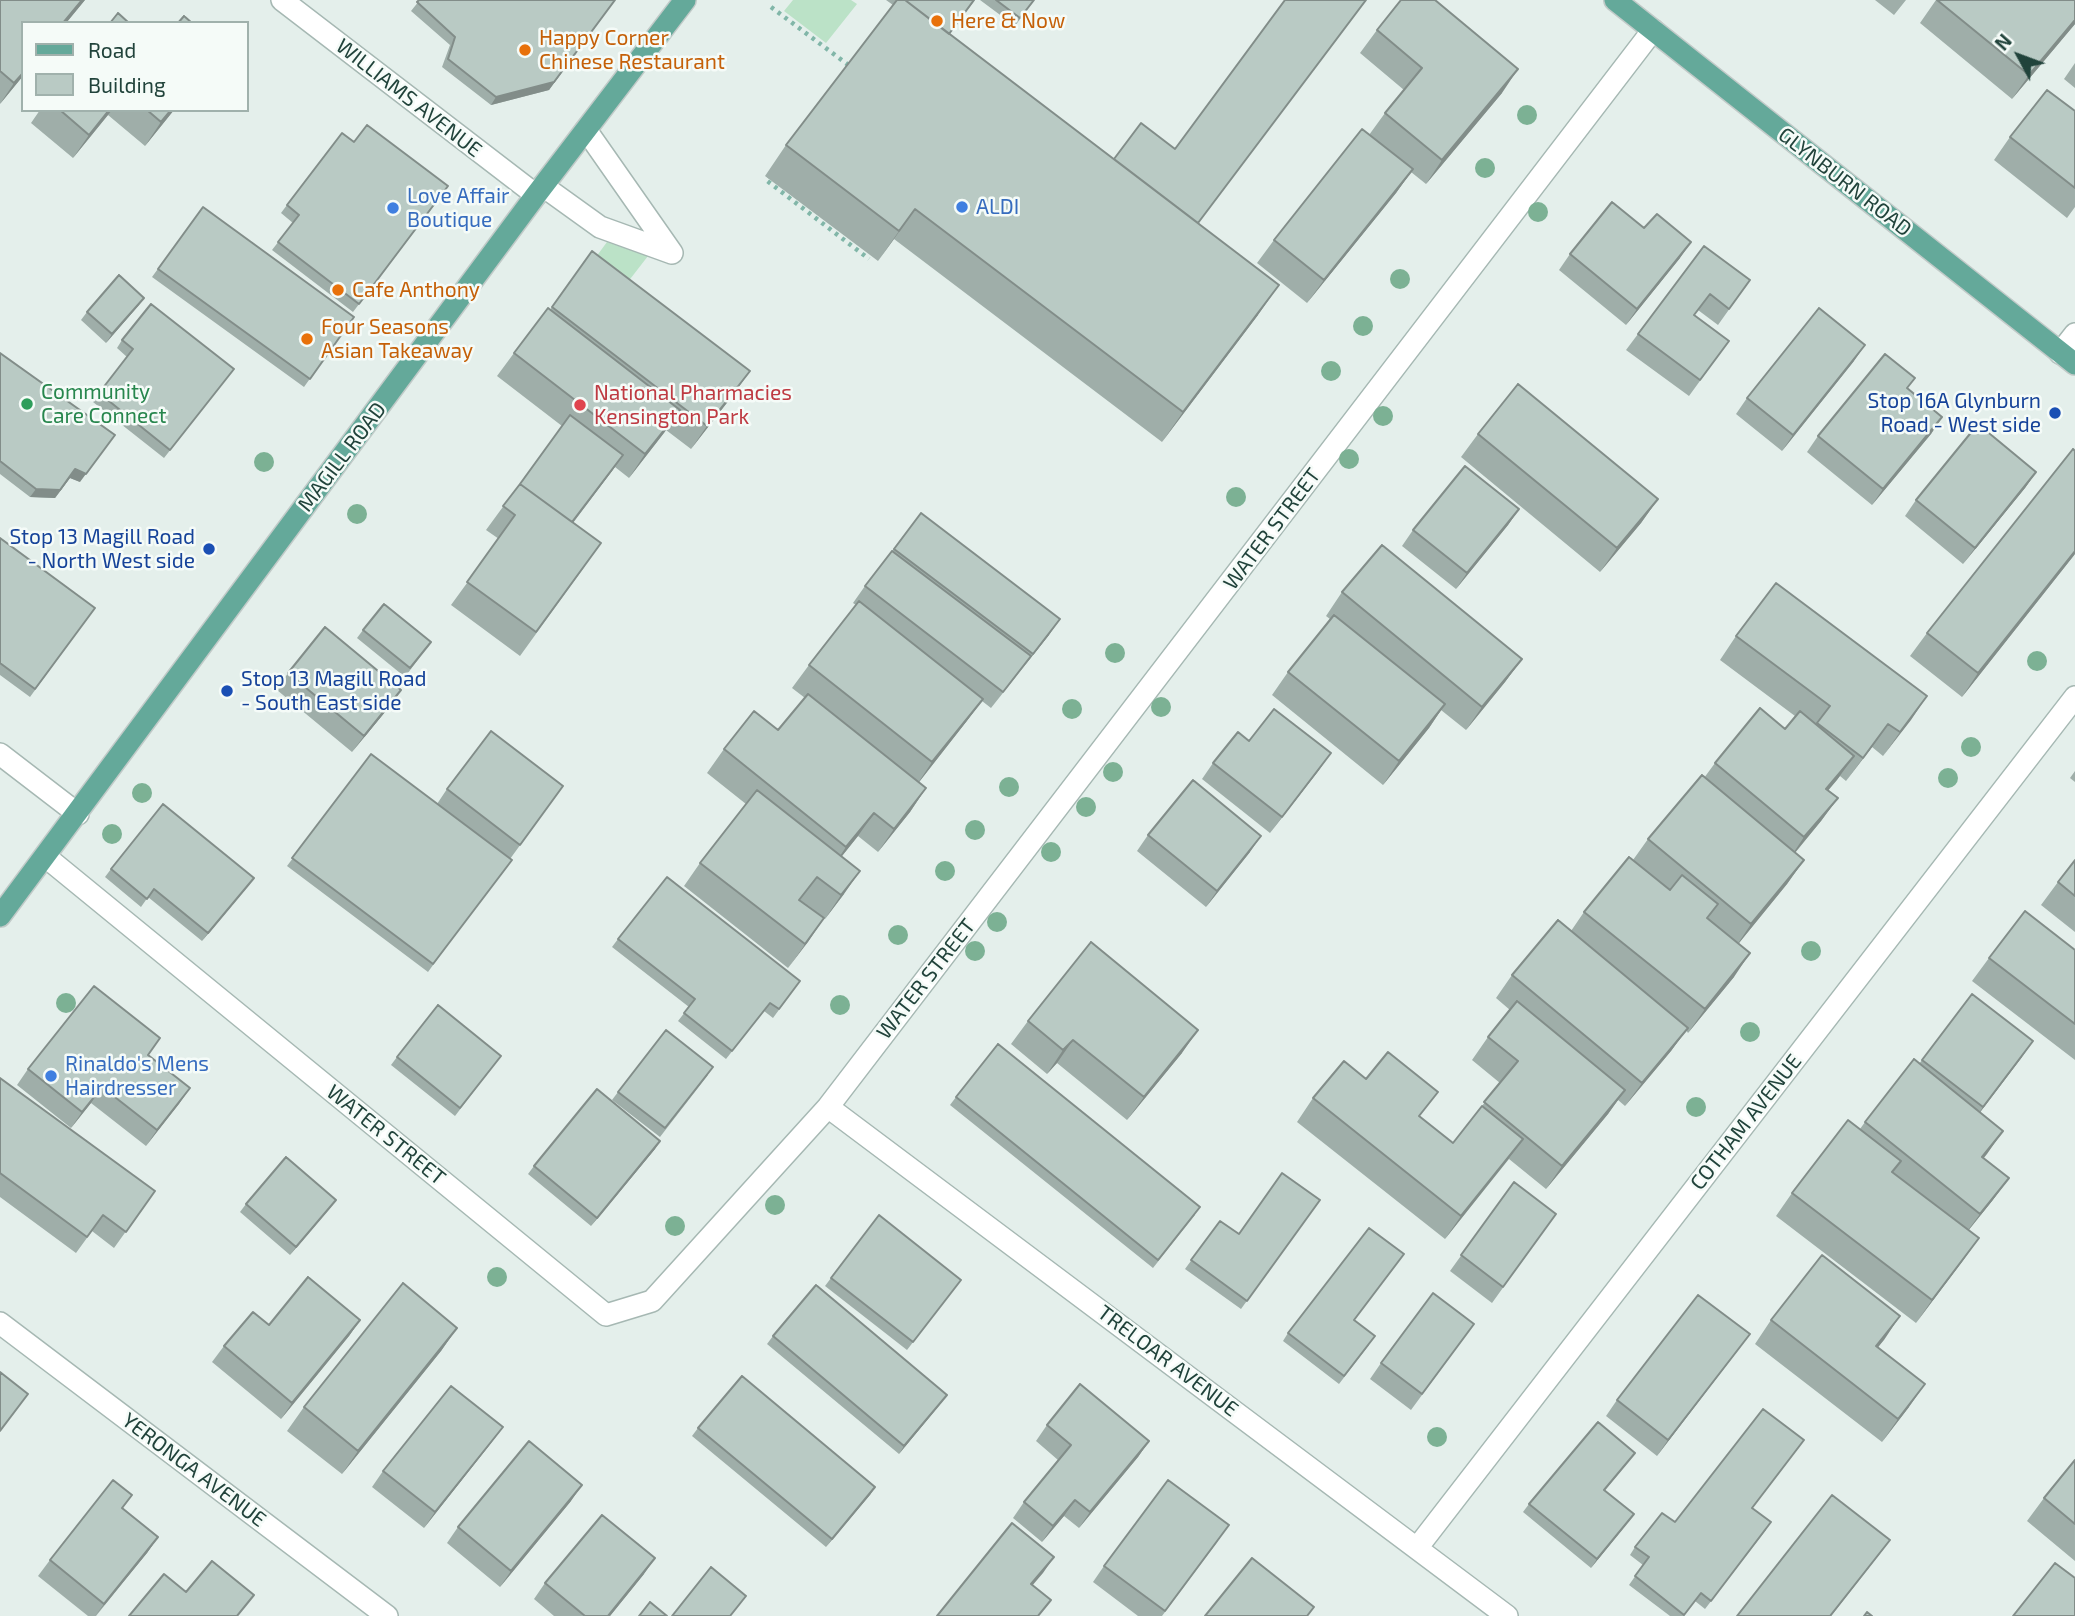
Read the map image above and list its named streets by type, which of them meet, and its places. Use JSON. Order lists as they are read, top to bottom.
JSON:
{
  "streets": {
    "main road": ["GLYNBURN ROAD", "MAGILL ROAD"],
    "street": [
      "WILLIAMS AVENUE",
      "WATER STREET",
      "COTHAM AVENUE",
      "TRELOAR AVENUE",
      "YERONGA AVENUE"
    ]
  },
  "crossings": [
    ["WILLIAMS AVENUE", "MAGILL ROAD"],
    ["GLYNBURN ROAD", "WATER STREET"],
    ["MAGILL ROAD", "WATER STREET"],
    ["WATER STREET", "TRELOAR AVENUE"],
    ["COTHAM AVENUE", "TRELOAR AVENUE"]
  ],
  "places": [
    "Here & Now",
    "Happy Corner Chinese Restaurant",
    "ALDI",
    "Love Affair Boutique",
    "Cafe Anthony",
    "Four Seasons Asian Takeaway",
    "Community Care Connect",
    "National Pharmacies Kensington Park",
    "Stop 16A Glynburn Road - West side",
    "Stop 13 Magill Road - North West side",
    "Stop 13 Magill Road - South East side",
    "Rinaldo's Mens Hairdresser"
  ],
  "legend": ["Road", "Building"],
  "north": "top left"
}
